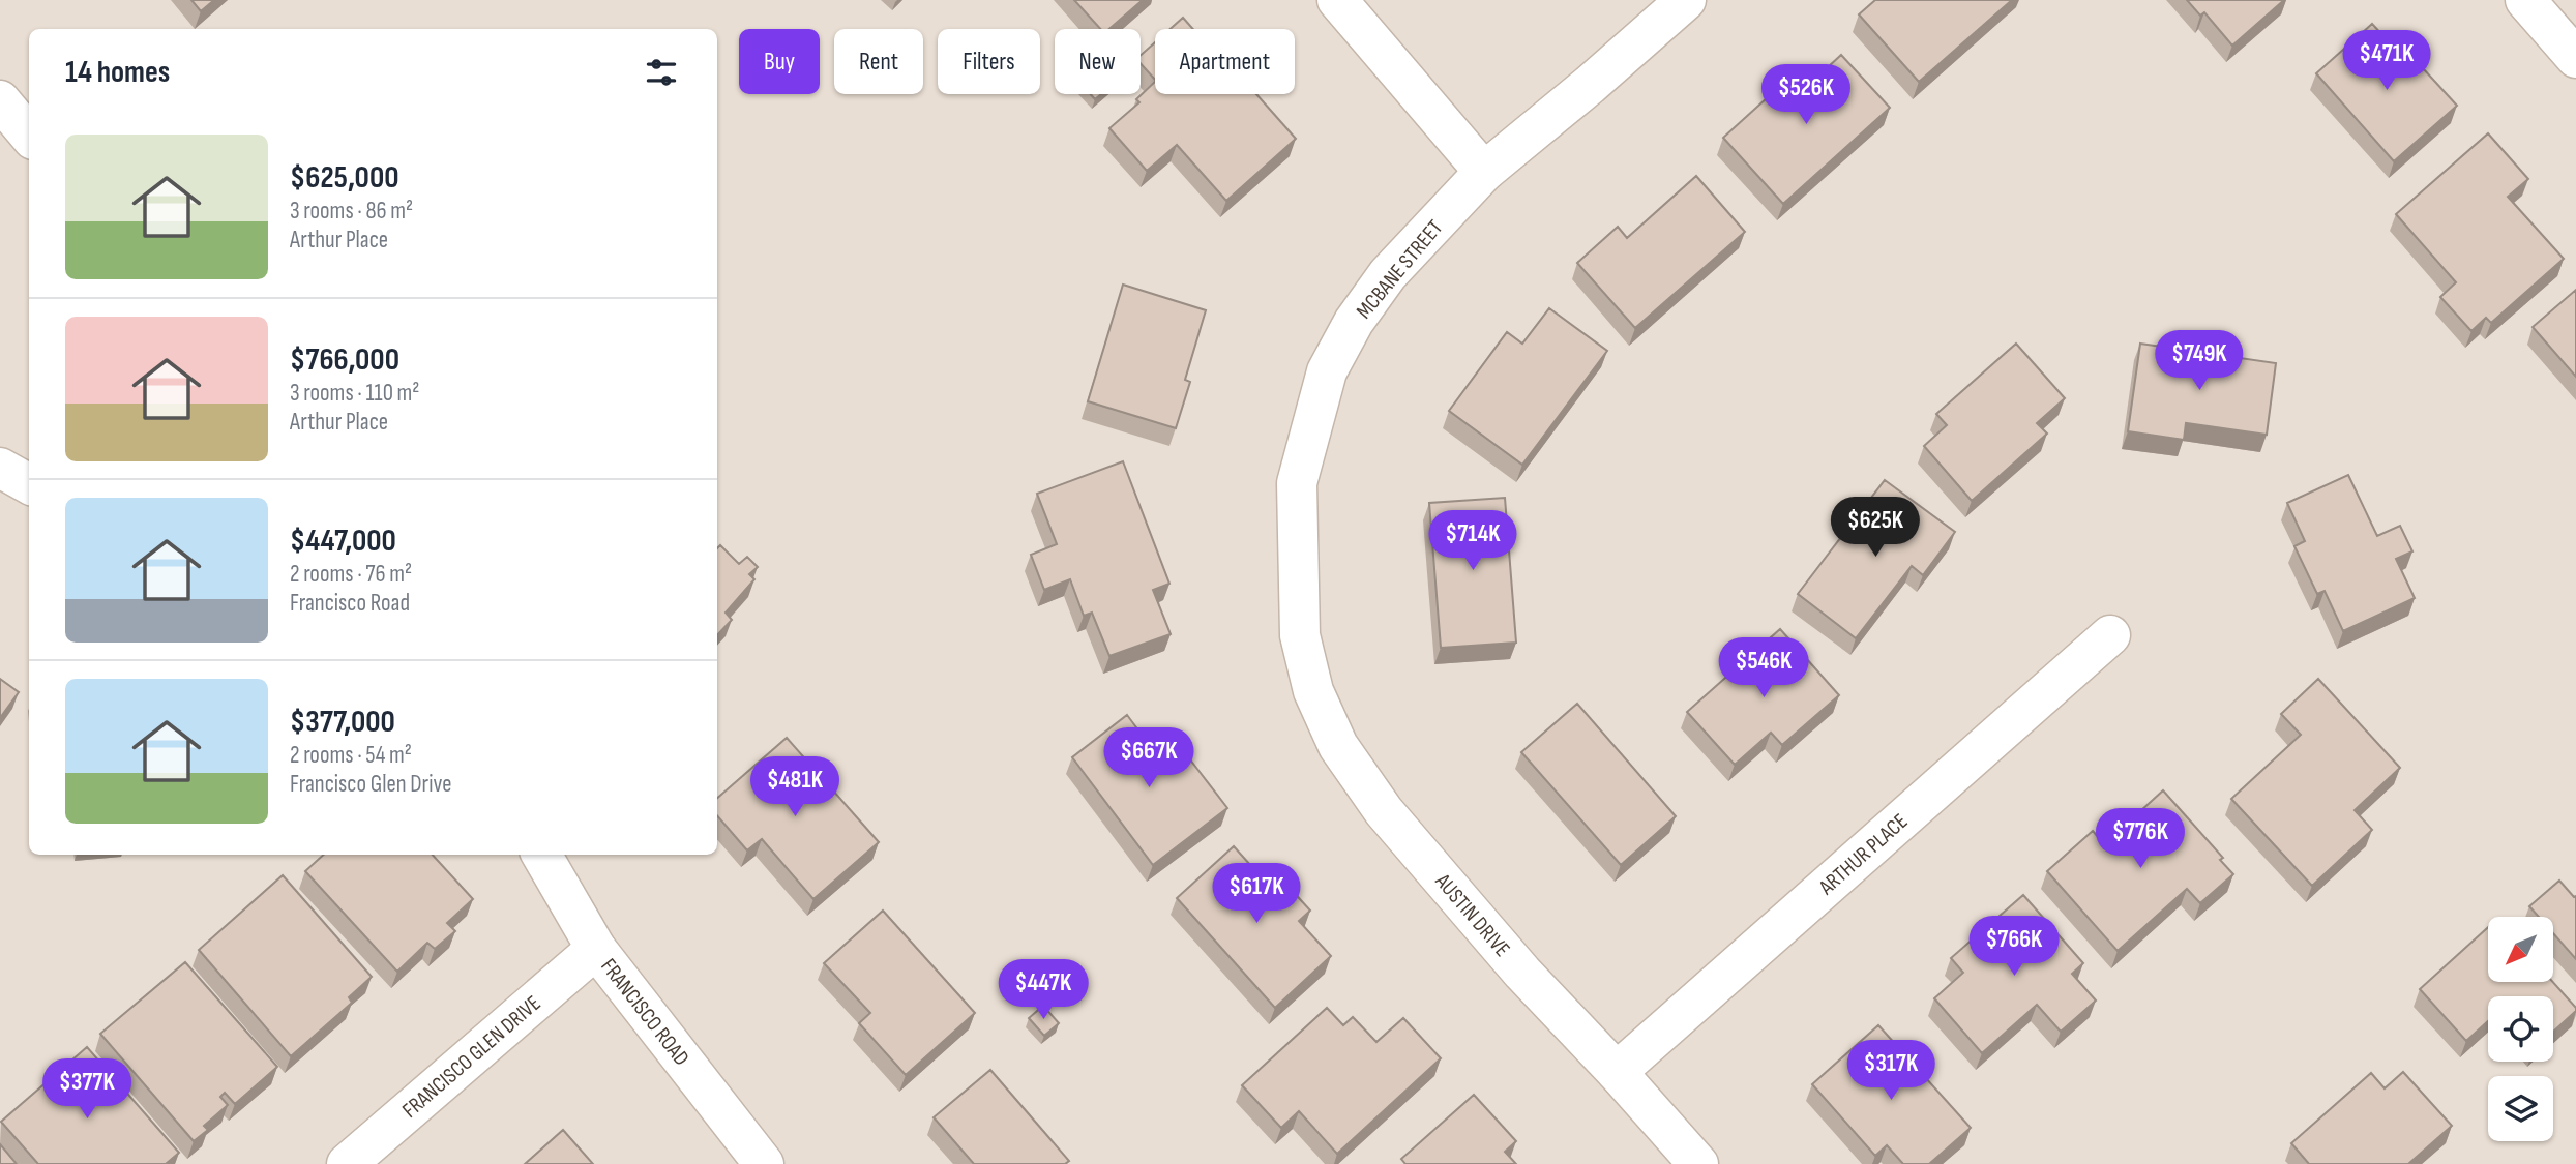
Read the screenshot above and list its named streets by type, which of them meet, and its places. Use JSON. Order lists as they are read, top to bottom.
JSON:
{
  "streets": {
    "street": [
      "MCBANE STREET",
      "ARTHUR PLACE",
      "AUSTIN DRIVE",
      "FRANCISCO ROAD",
      "FRANCISCO GLEN DRIVE"
    ]
  },
  "crossings": [
    ["MCBANE STREET", "AUSTIN DRIVE"],
    ["ARTHUR PLACE", "AUSTIN DRIVE"],
    ["FRANCISCO ROAD", "FRANCISCO GLEN DRIVE"]
  ],
  "north": "bottom left",
  "page": {
    "chip": [
      "Buy",
      "Rent",
      "Filters",
      "New",
      "Apartment"
    ],
    "heading": "14 homes",
    "price": [
      "$471K",
      "$526K",
      "$749K",
      "$625K",
      "$714K",
      "$546K",
      "$667K",
      "$481K",
      "$776K",
      "$617K",
      "$766K",
      "$447K",
      "$317K",
      "$377K"
    ],
    "list": [
      {
        "name": "$625,000",
        "note": "3 rooms · 86 m² · Arthur Place"
      },
      {
        "name": "$766,000",
        "note": "3 rooms · 110 m² · Arthur Place"
      },
      {
        "name": "$447,000",
        "note": "2 rooms · 76 m² · Francisco Road"
      },
      {
        "name": "$377,000",
        "note": "2 rooms · 54 m² · Francisco Glen Drive"
      }
    ]
  }
}
